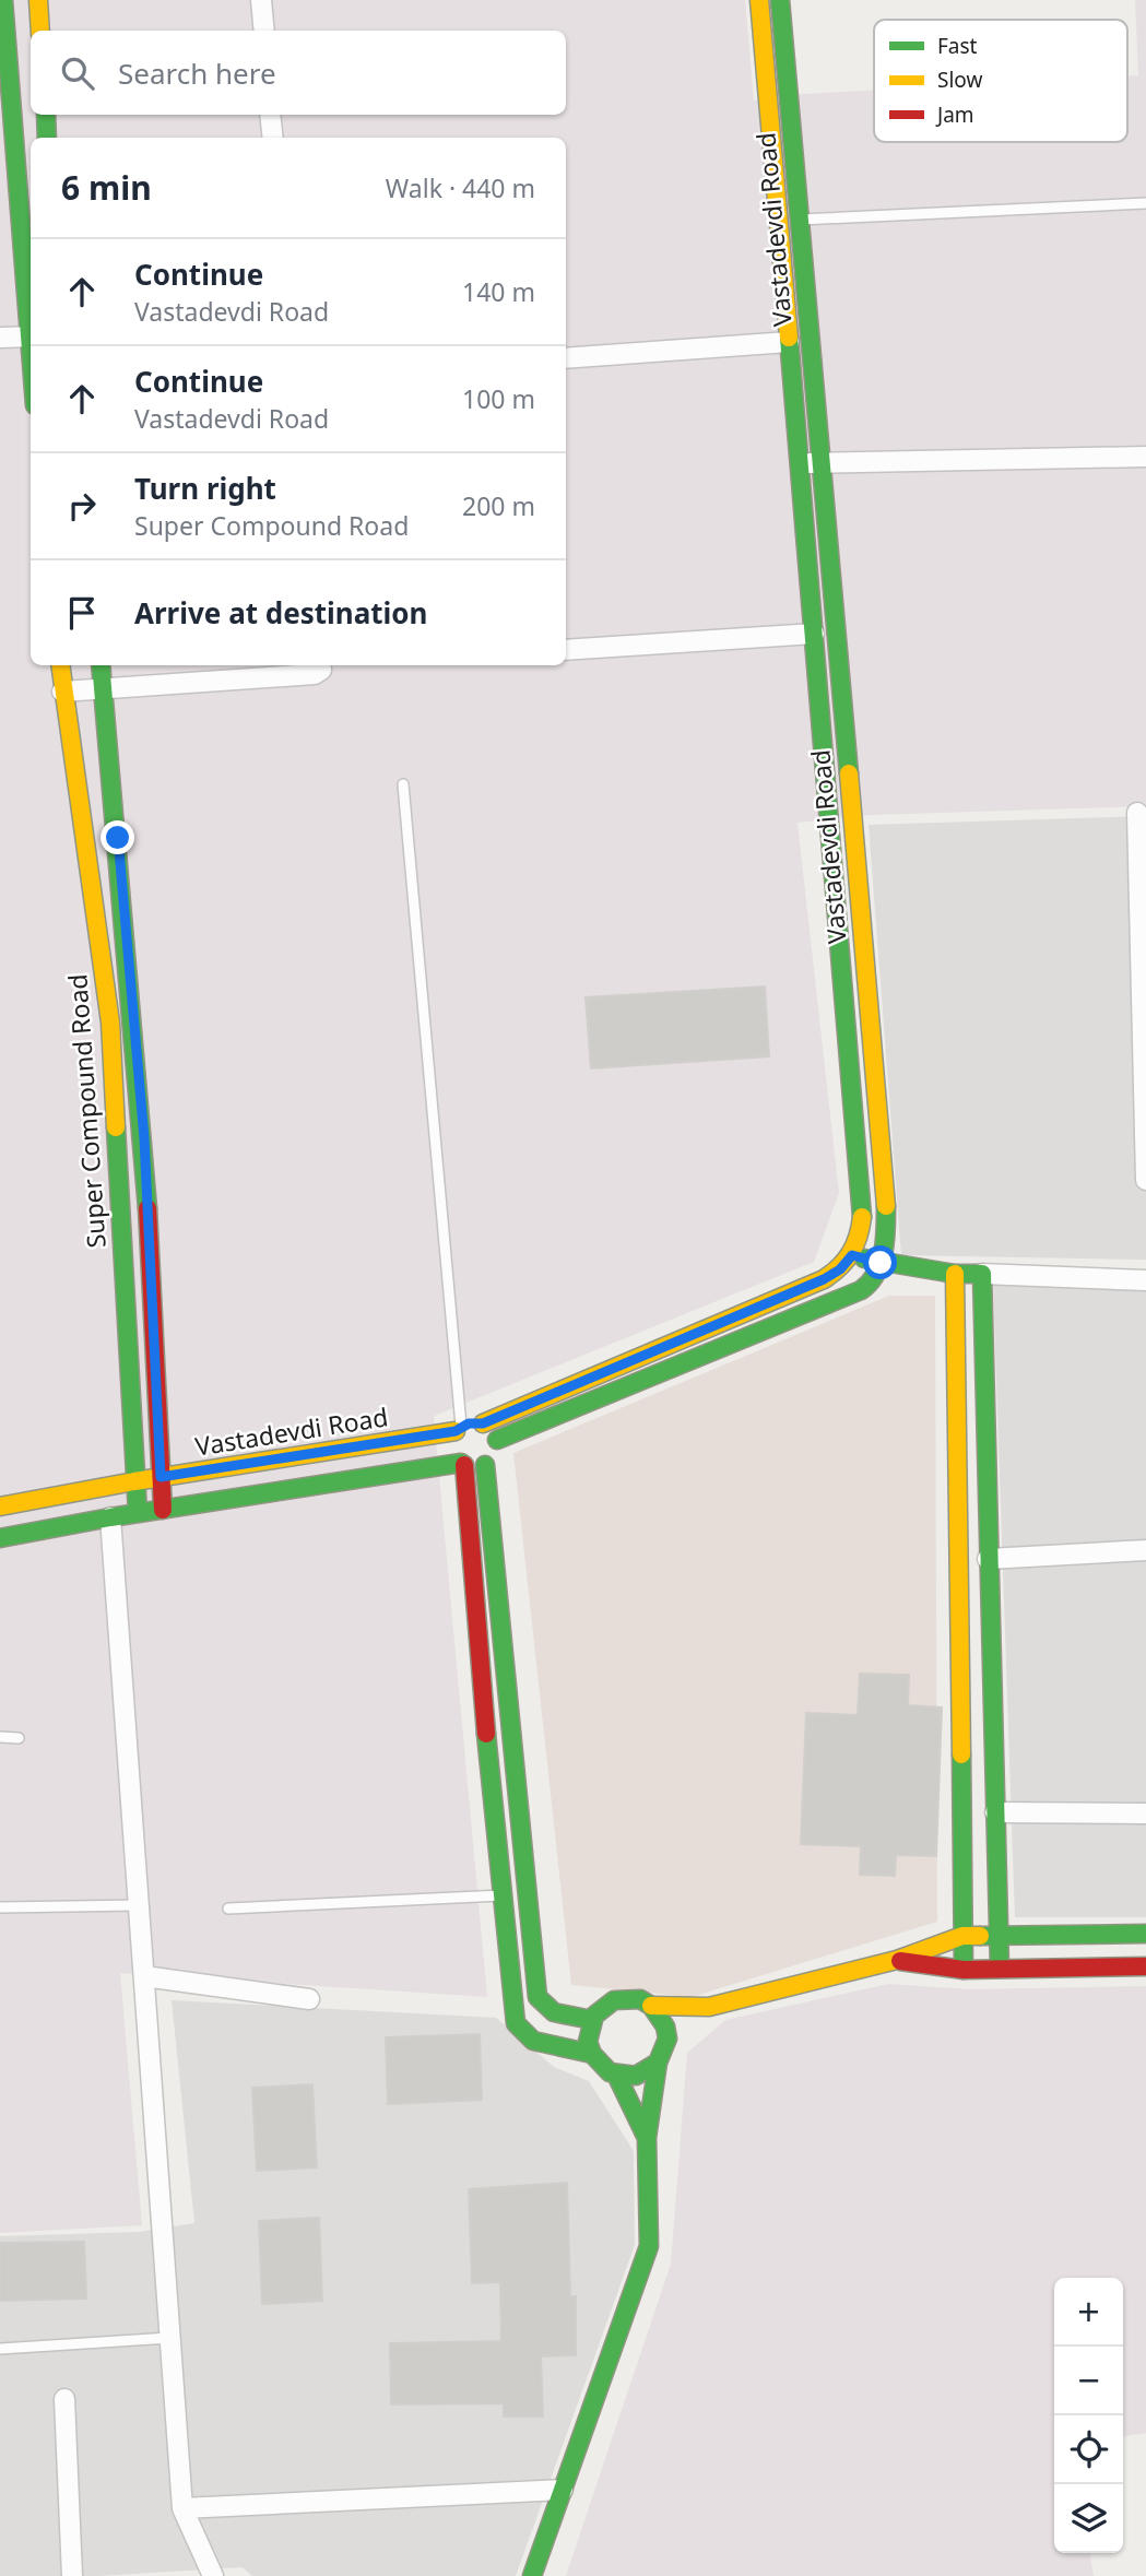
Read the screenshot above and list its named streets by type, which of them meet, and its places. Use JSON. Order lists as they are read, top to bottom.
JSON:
{
  "streets": {
    "street": ["Vastadevdi Road", "Super Compound Road"]
  },
  "crossings": [
    ["Vastadevdi Road", "Super Compound Road"]
  ],
  "legend": ["Fast", "Slow", "Jam"],
  "page": {
    "search": "Search here",
    "heading": ["6 min", "Walk · 440 m"],
    "list": [
      ["Continue", "Vastadevdi Road", "140 m"],
      ["Continue", "Vastadevdi Road", "100 m"],
      ["Turn right", "Super Compound Road", "200 m"],
      "Arrive at destination"
    ],
    "map_buttons": ["+", "−"]
  }
}
